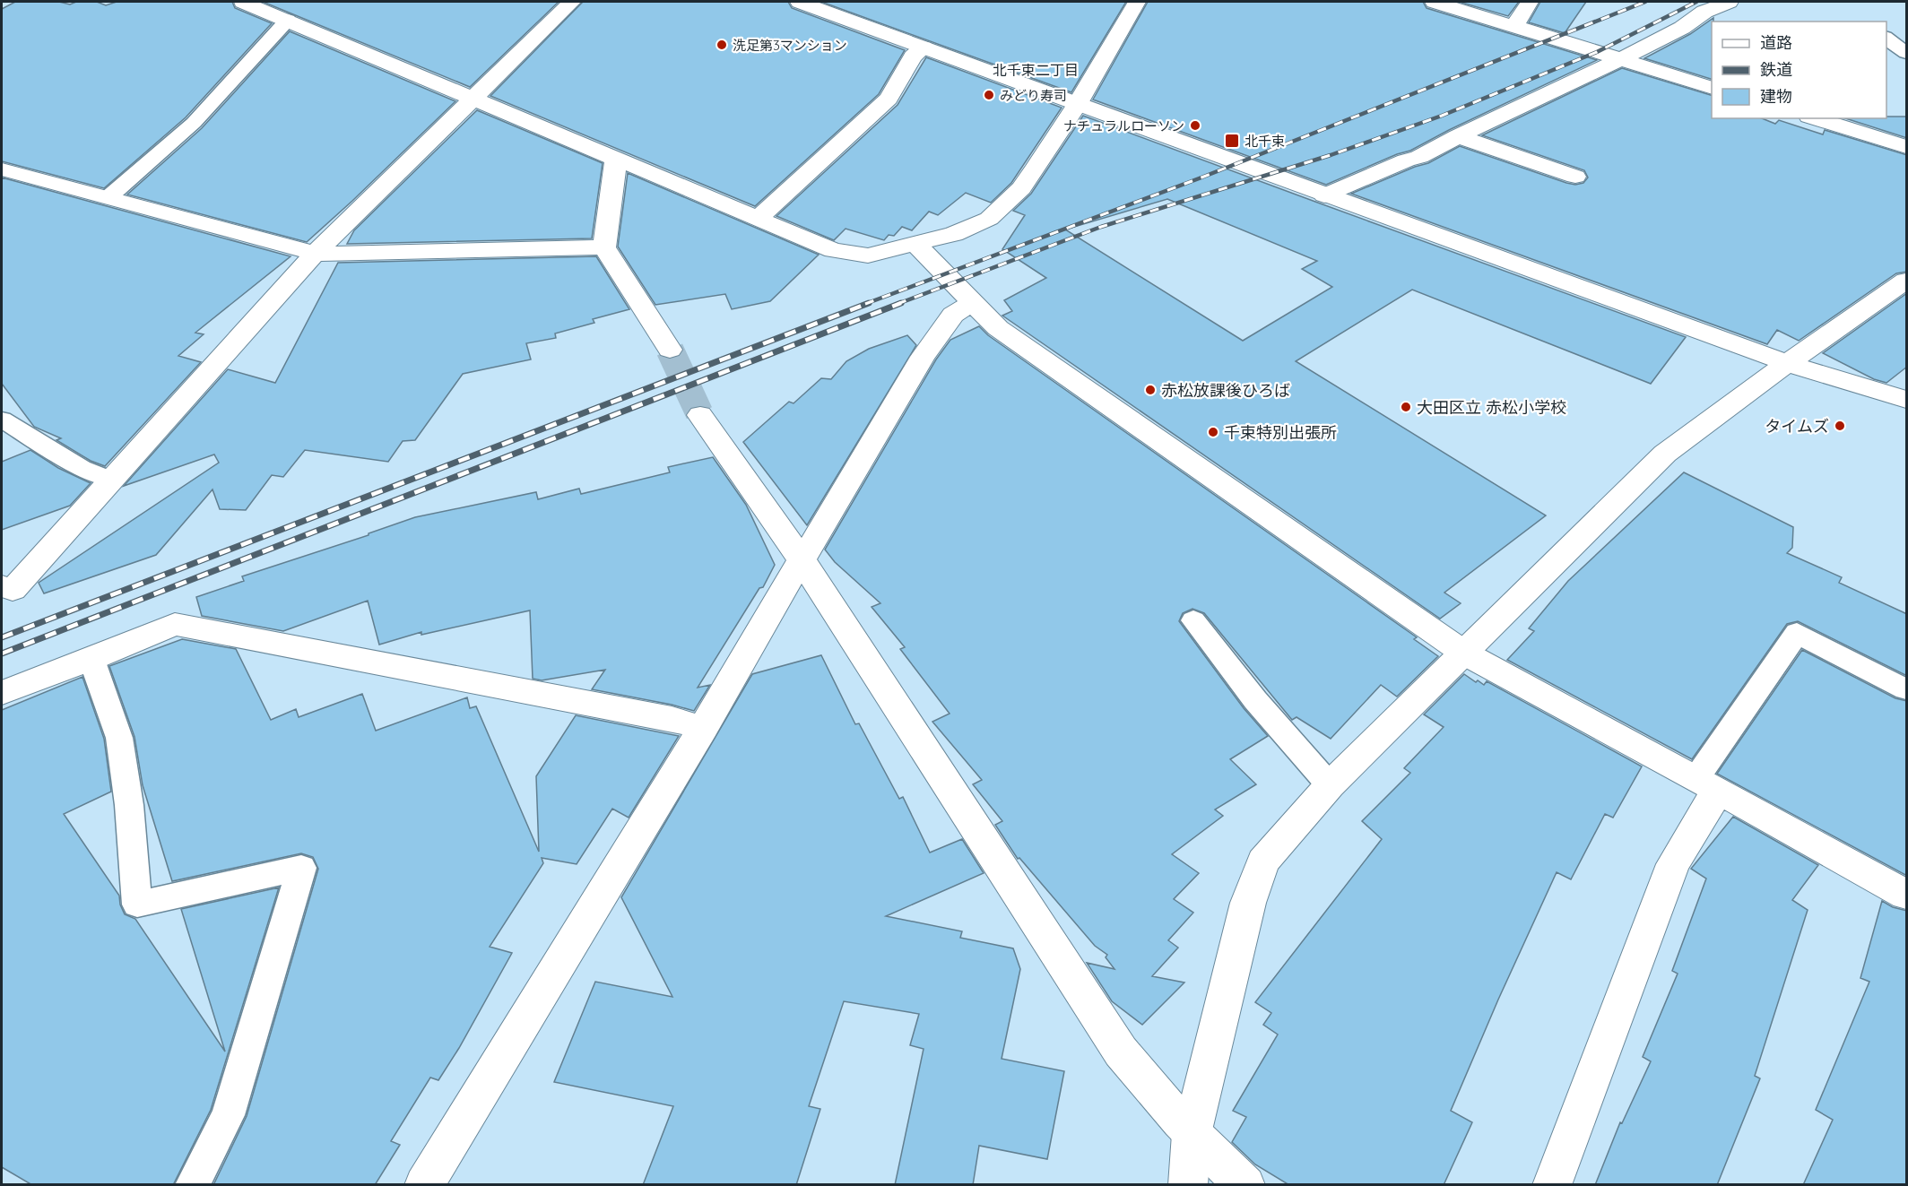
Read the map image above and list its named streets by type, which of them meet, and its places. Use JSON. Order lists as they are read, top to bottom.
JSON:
{
  "districts": ["北千束二丁目"],
  "places": {
    "other": [
      "洗足第3マンション",
      "みどり寿司",
      "ナチュラルローソン",
      "赤松放課後ひろば",
      "大田区立 赤松小学校",
      "タイムズ",
      "千束特別出張所"
    ],
    "transit": ["北千束"]
  },
  "legend": ["道路", "鉄道", "建物"]
}
